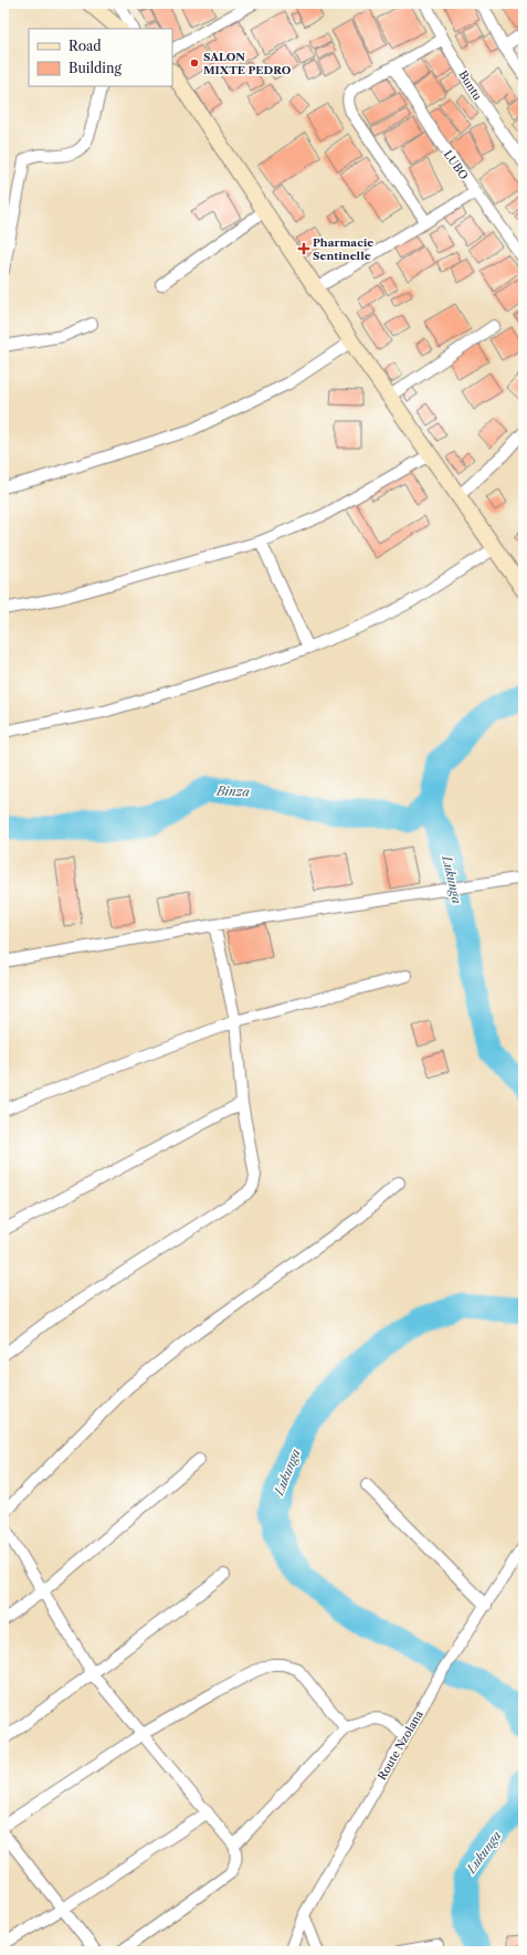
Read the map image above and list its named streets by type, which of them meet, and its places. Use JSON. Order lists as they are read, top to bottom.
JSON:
{
  "streets": {
    "street": ["Buntu", "LUBO", "Route Nzolana"]
  },
  "water": ["Binza", "Lukunga"],
  "places": {
    "other": ["SALON MIXTE PEDRO"],
    "health": ["Pharmacie Sentinelle"]
  },
  "legend": ["Road", "Building"]
}
